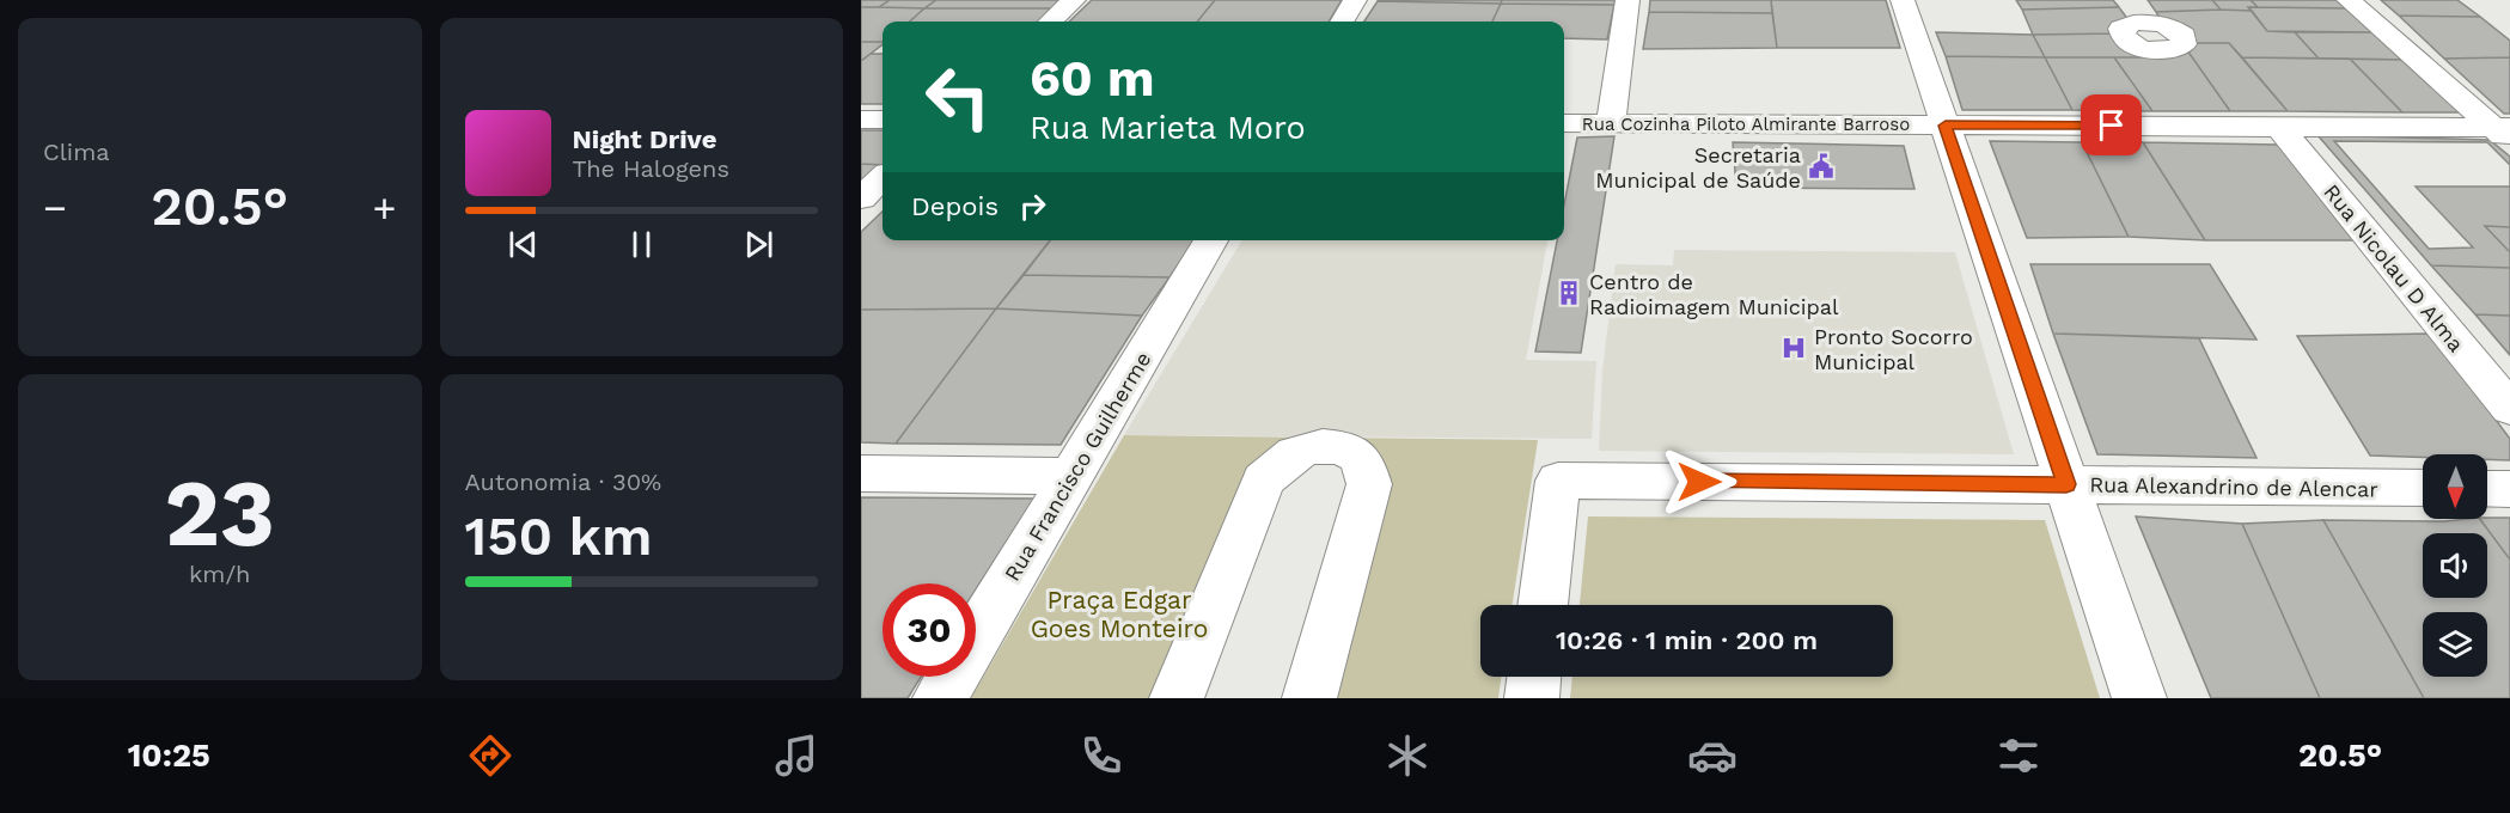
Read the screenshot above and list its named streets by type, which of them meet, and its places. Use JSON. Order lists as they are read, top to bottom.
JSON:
{
  "streets": {
    "street": [
      "Rua Cozinha Piloto Almirante Barroso",
      "Rua Nicolau D Alma",
      "Rua Francisco Guilherme",
      "Rua Alexandrino de Alencar"
    ]
  },
  "crossings": [
    ["Rua Cozinha Piloto Almirante Barroso", "Rua Nicolau D Alma"]
  ],
  "parks": ["Praça Edgar Goes Monteiro"],
  "places": {
    "public building": ["Secretaria Municipal de Saúde"],
    "building": ["Centro de Radioimagem Municipal"],
    "hospital": ["Pronto Socorro Municipal"]
  },
  "north": "bottom",
  "page": {
    "tile": [
      "Clima",
      ["23", "km/h"],
      ["Autonomia · 30%", "150 km"]
    ],
    "turn": ["60 m", "Rua Marieta Moro"],
    "song": ["Night Drive", "The Halogens"],
    "then": "Depois",
    "heat": ["−", "20.5°", "+"],
    "limit": "30",
    "trip": "10:26 · 1 min · 200 m",
    "tabs": ["10:25", "20.5°"]
  }
}
